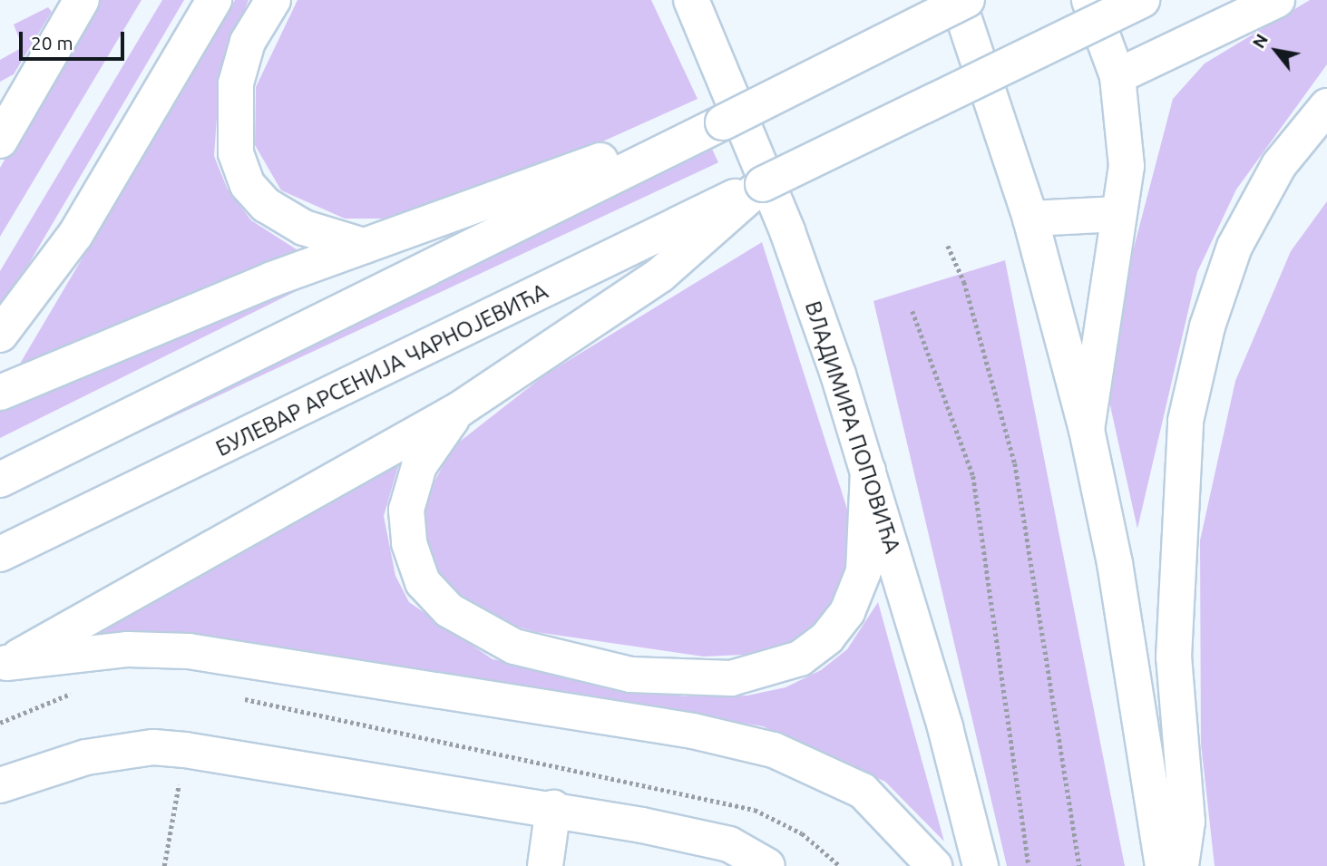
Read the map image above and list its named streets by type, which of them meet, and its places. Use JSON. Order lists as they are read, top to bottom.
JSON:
{
  "streets": {
    "main road": ["БУЛЕВАР АРСЕНИЈА ЧАРНОЈЕВИЋА", "ВЛАДИМИРА ПОПОВИЋА"]
  },
  "scale_bar": "20 m",
  "north": "top left"
}
